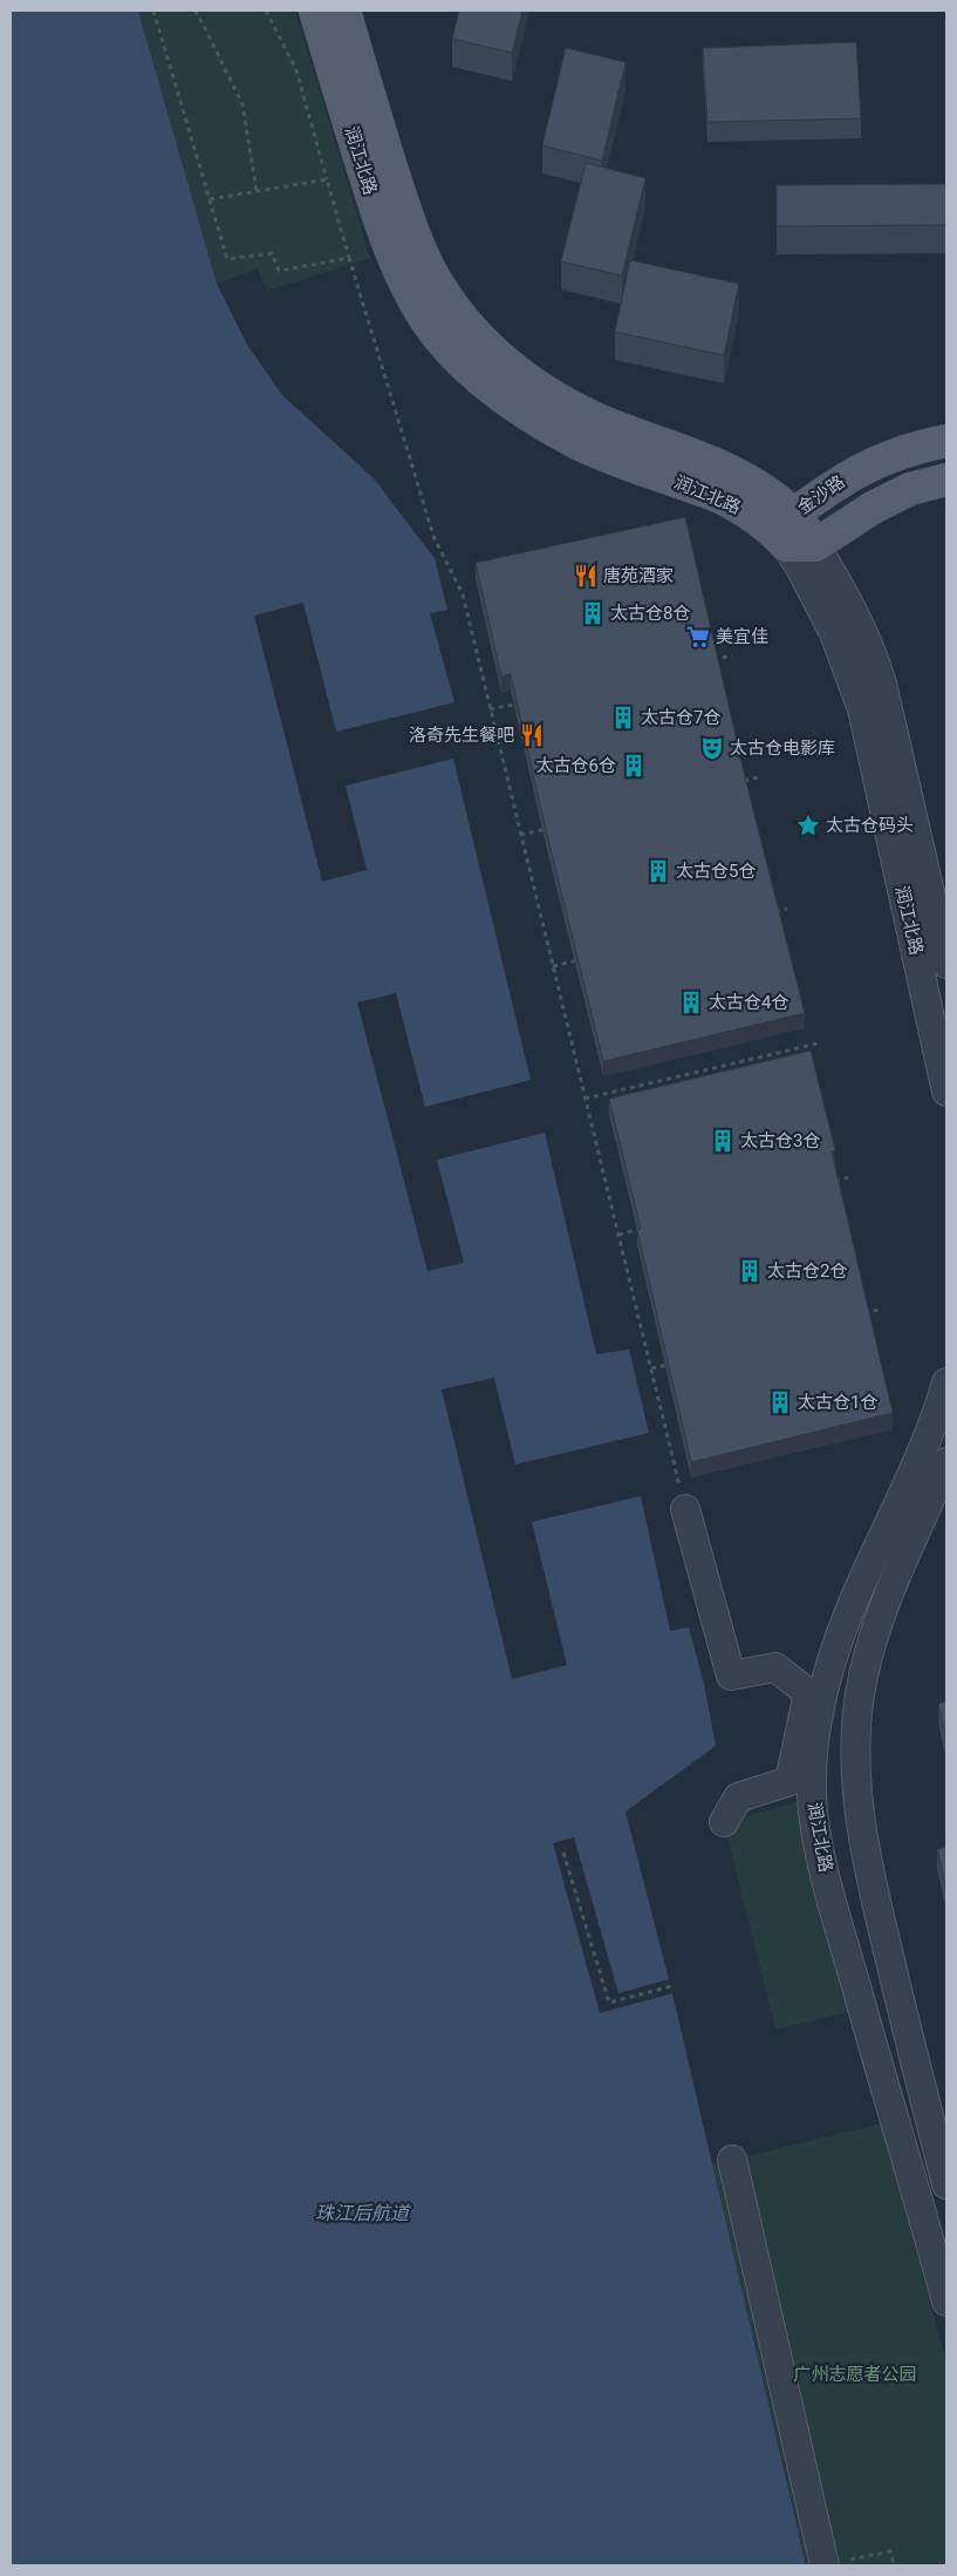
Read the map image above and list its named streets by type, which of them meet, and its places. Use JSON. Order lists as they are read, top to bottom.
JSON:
{
  "streets": {
    "main road": ["润江北路", "金沙路"]
  },
  "crossings": [
    ["润江北路", "金沙路"]
  ],
  "water": ["珠江后航道"],
  "parks": ["广州志愿者公园"],
  "places": {
    "restaurant": ["唐苑酒家", "洛奇先生餐吧"],
    "building": [
      "太古仓8仓",
      "太古仓7仓",
      "太古仓6仓",
      "太古仓5仓",
      "太古仓4仓",
      "太古仓3仓",
      "太古仓2仓",
      "太古仓1仓"
    ],
    "supermarket": ["美宜佳"],
    "theatre": ["太古仓电影库"],
    "place": ["太古仓码头"]
  }
}
